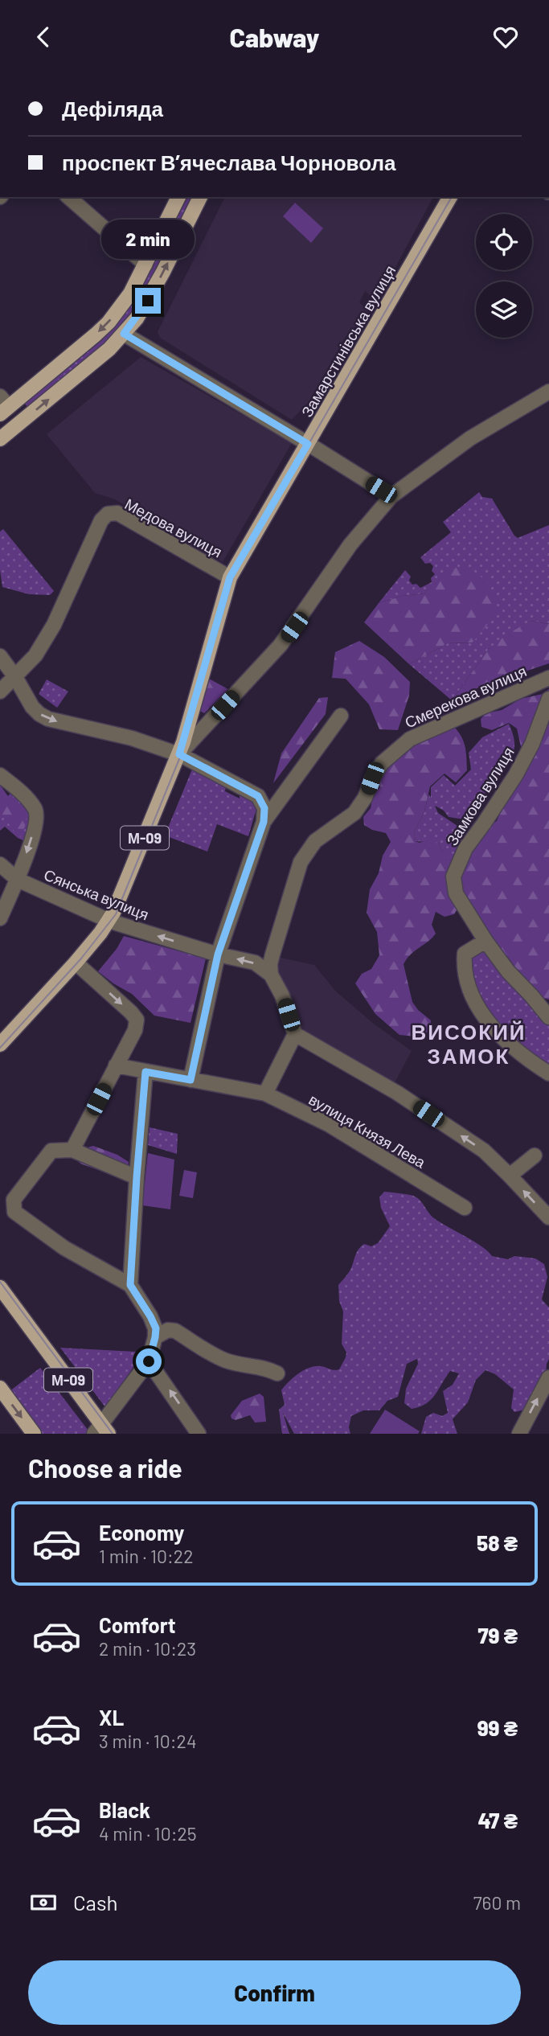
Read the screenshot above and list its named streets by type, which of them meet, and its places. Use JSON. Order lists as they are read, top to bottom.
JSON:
{
  "streets": {
    "main road": ["Замарстинівська вулиця", "М-09"],
    "street": [
      "Медова вулиця",
      "Смерекова вулиця",
      "Замкова вулиця",
      "Сянська вулиця",
      "вулиця Князя Лева"
    ]
  },
  "crossings": [
    ["Замарстинівська вулиця", "Медова вулиця"],
    ["Замарстинівська вулиця", "М-09"],
    ["Смерекова вулиця", "Сянська вулиця"],
    ["М-09", "Сянська вулиця"]
  ],
  "one_way": ["Сянська вулиця"],
  "districts": ["ВИСОКИЙ ЗАМОК"],
  "page": {
    "header": "Cabway",
    "banner": ["Дефіляда", "проспект Вʼячеслава Чорновола"],
    "bubble": "2 min",
    "heading": "Choose a ride",
    "list": [
      {
        "name": "Economy",
        "note": "1 min · 10:22",
        "value": "58 ₴"
      },
      {
        "name": "Comfort",
        "note": "2 min · 10:23",
        "value": "79 ₴"
      },
      {
        "name": "XL",
        "note": "3 min · 10:24",
        "value": "99 ₴"
      },
      {
        "name": "Black",
        "note": "4 min · 10:25",
        "value": "47 ₴"
      }
    ],
    "pay": ["Cash", "760 m"],
    "buttons": "Confirm"
  }
}
